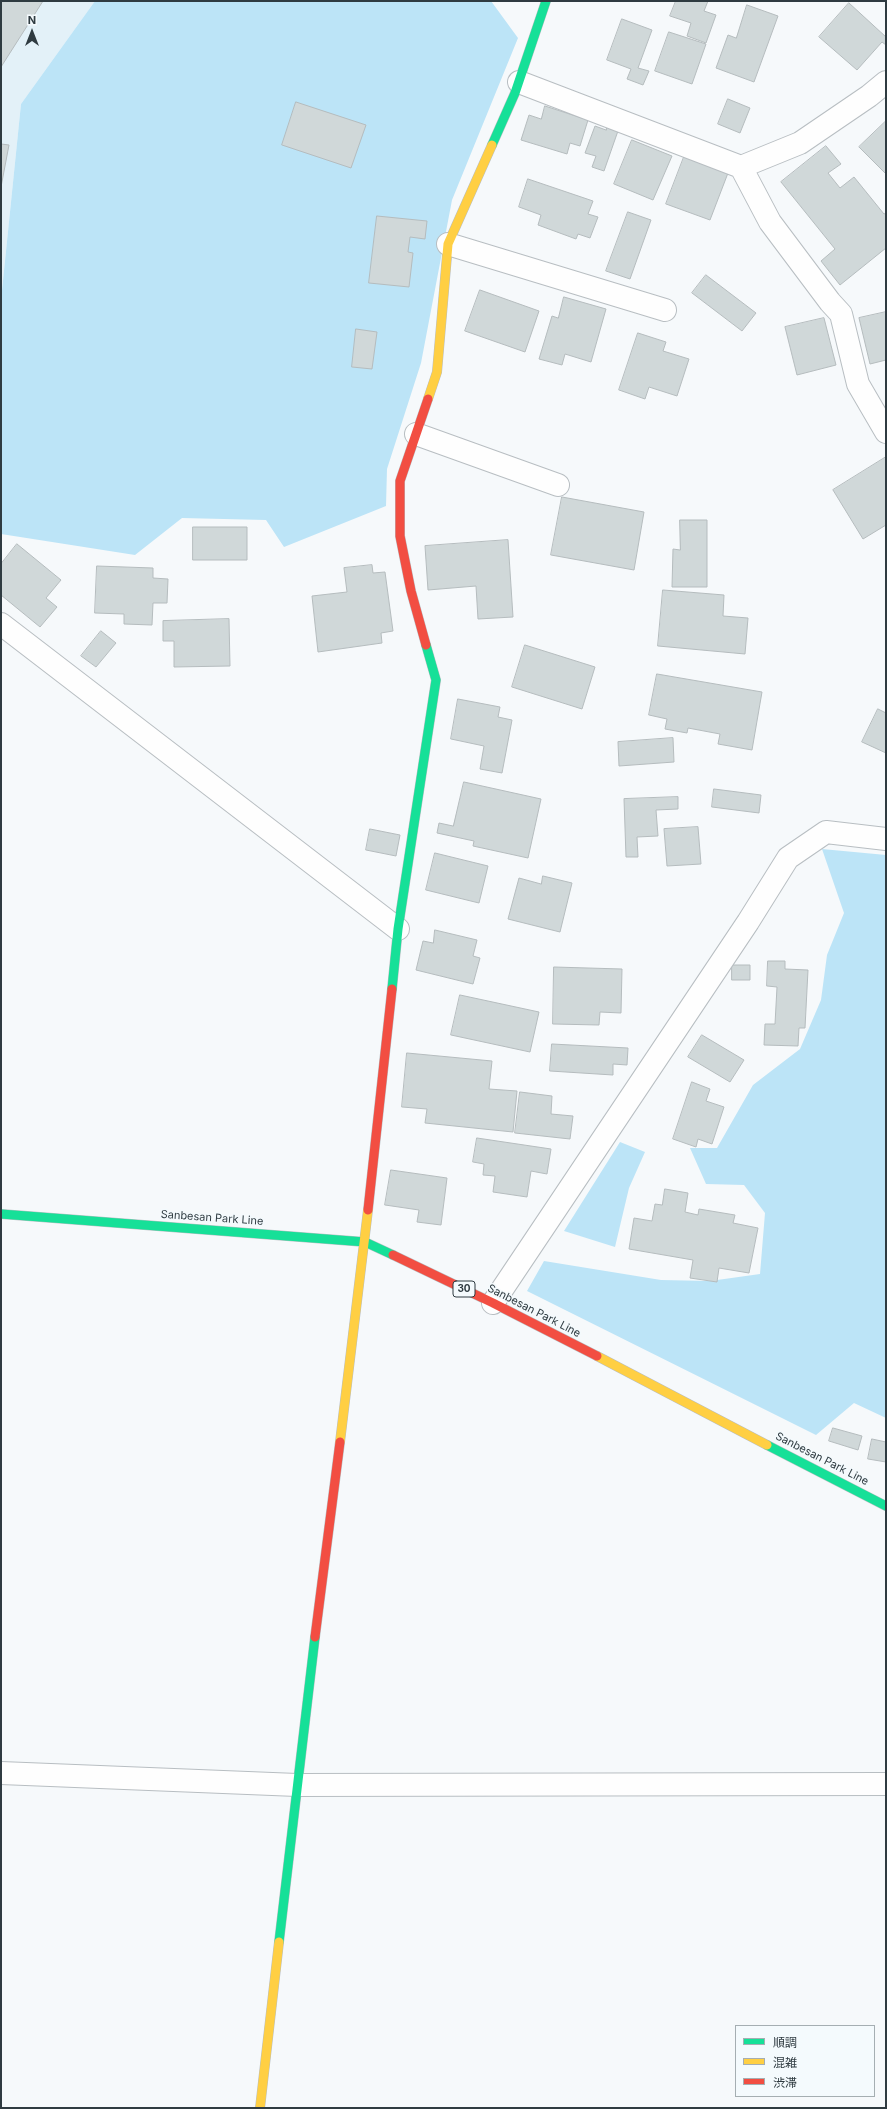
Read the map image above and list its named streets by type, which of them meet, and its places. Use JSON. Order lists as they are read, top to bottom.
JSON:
{
  "streets": {
    "street": ["Sanbesan Park Line", "30"]
  },
  "legend": ["順調", "混雑", "渋滞"],
  "north": "top"
}
